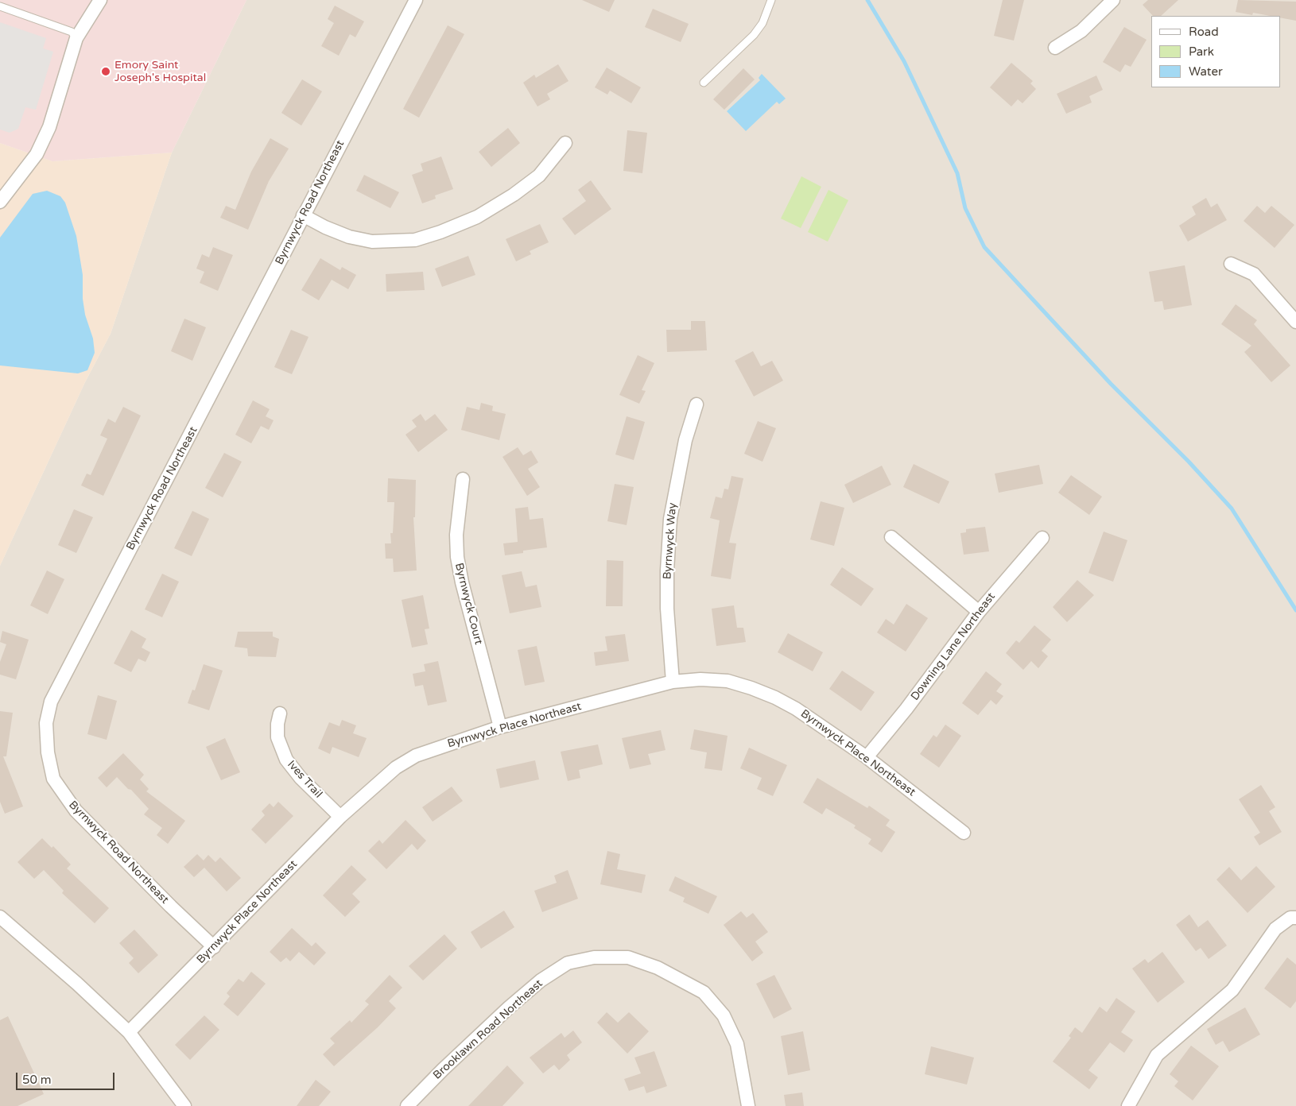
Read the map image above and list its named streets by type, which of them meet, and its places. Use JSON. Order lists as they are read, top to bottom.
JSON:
{
  "streets": {
    "street": [
      "Byrnwyck Road Northeast",
      "Byrnwyck Way",
      "Byrnwyck Court",
      "Downing Lane Northeast",
      "Byrnwyck Place Northeast",
      "Ives Trail",
      "Brooklawn Road Northeast"
    ]
  },
  "crossings": [
    ["Byrnwyck Road Northeast", "Byrnwyck Place Northeast"],
    ["Byrnwyck Way", "Byrnwyck Place Northeast"],
    ["Byrnwyck Court", "Byrnwyck Place Northeast"],
    ["Downing Lane Northeast", "Byrnwyck Place Northeast"],
    ["Byrnwyck Place Northeast", "Ives Trail"]
  ],
  "places": ["Emory Saint Joseph's Hospital"],
  "legend": ["Road", "Park", "Water"],
  "scale_bar": "50 m"
}
